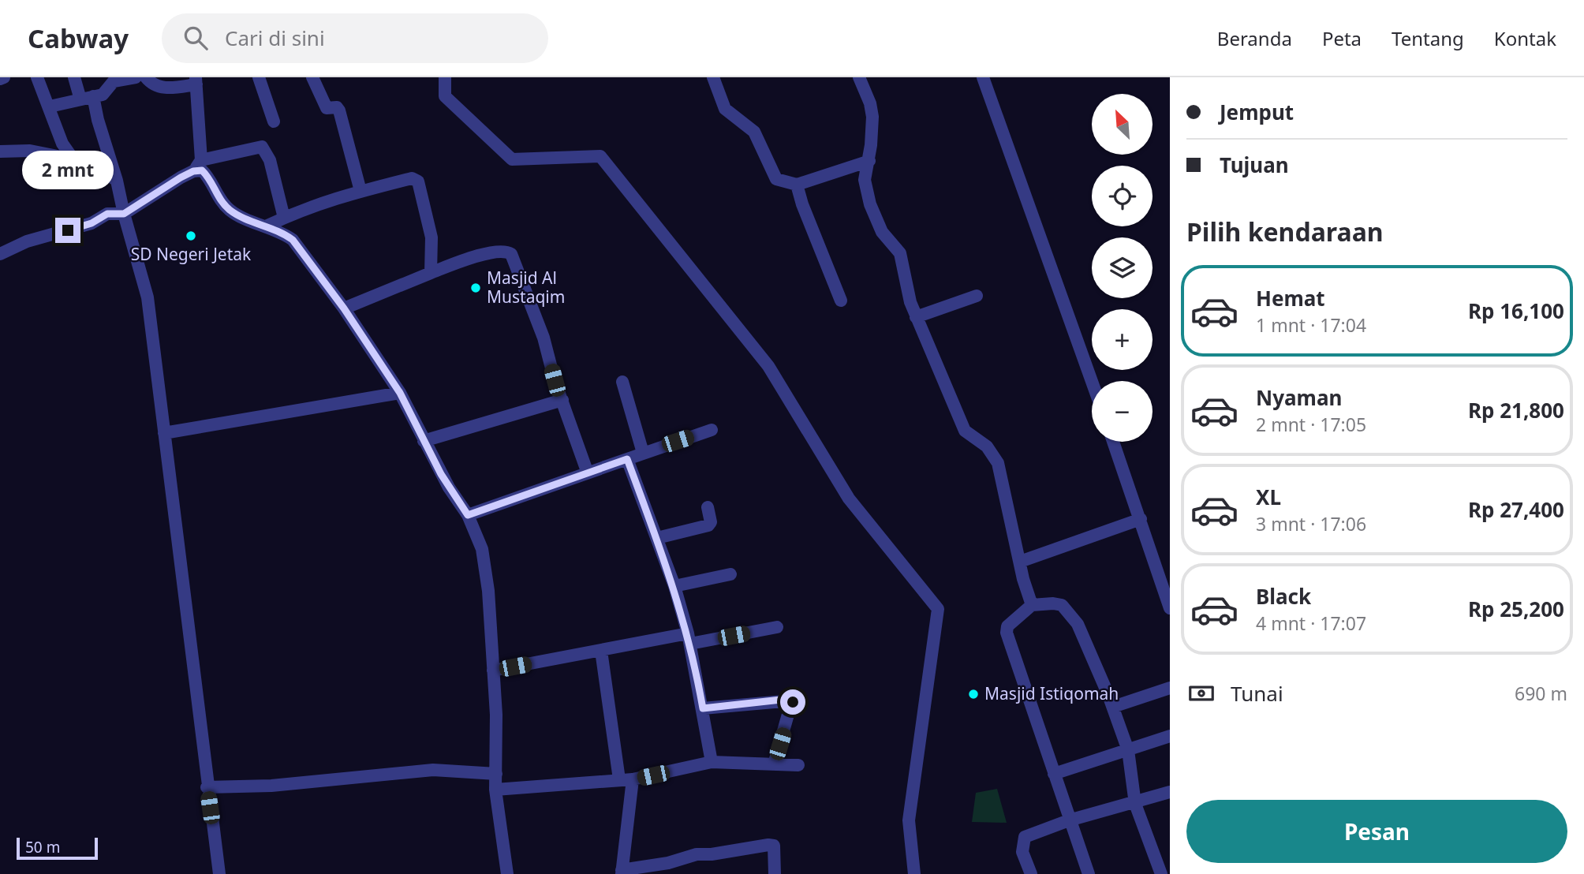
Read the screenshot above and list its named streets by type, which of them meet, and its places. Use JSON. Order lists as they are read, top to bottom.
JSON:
{
  "places": ["SD Negeri Jetak", "Masjid Al Mustaqim", "Masjid Istiqomah"],
  "scale_bar": "50 m",
  "north": "top left",
  "page": {
    "header": "Cabway",
    "search": "Cari di sini",
    "nav": [
      "Beranda",
      "Peta",
      "Tentang",
      "Kontak"
    ],
    "banner": ["Jemput", "Tujuan"],
    "map_buttons": ["+", "−"],
    "bubble": "2 mnt",
    "heading": "Pilih kendaraan",
    "list": [
      {
        "name": "Hemat",
        "note": "1 mnt · 17:04",
        "value": "Rp 16,100"
      },
      {
        "name": "Nyaman",
        "note": "2 mnt · 17:05",
        "value": "Rp 21,800"
      },
      {
        "name": "XL",
        "note": "3 mnt · 17:06",
        "value": "Rp 27,400"
      },
      {
        "name": "Black",
        "note": "4 mnt · 17:07",
        "value": "Rp 25,200"
      }
    ],
    "pay": ["Tunai", "690 m"],
    "buttons": "Pesan",
    "scale": "50 m"
  }
}
